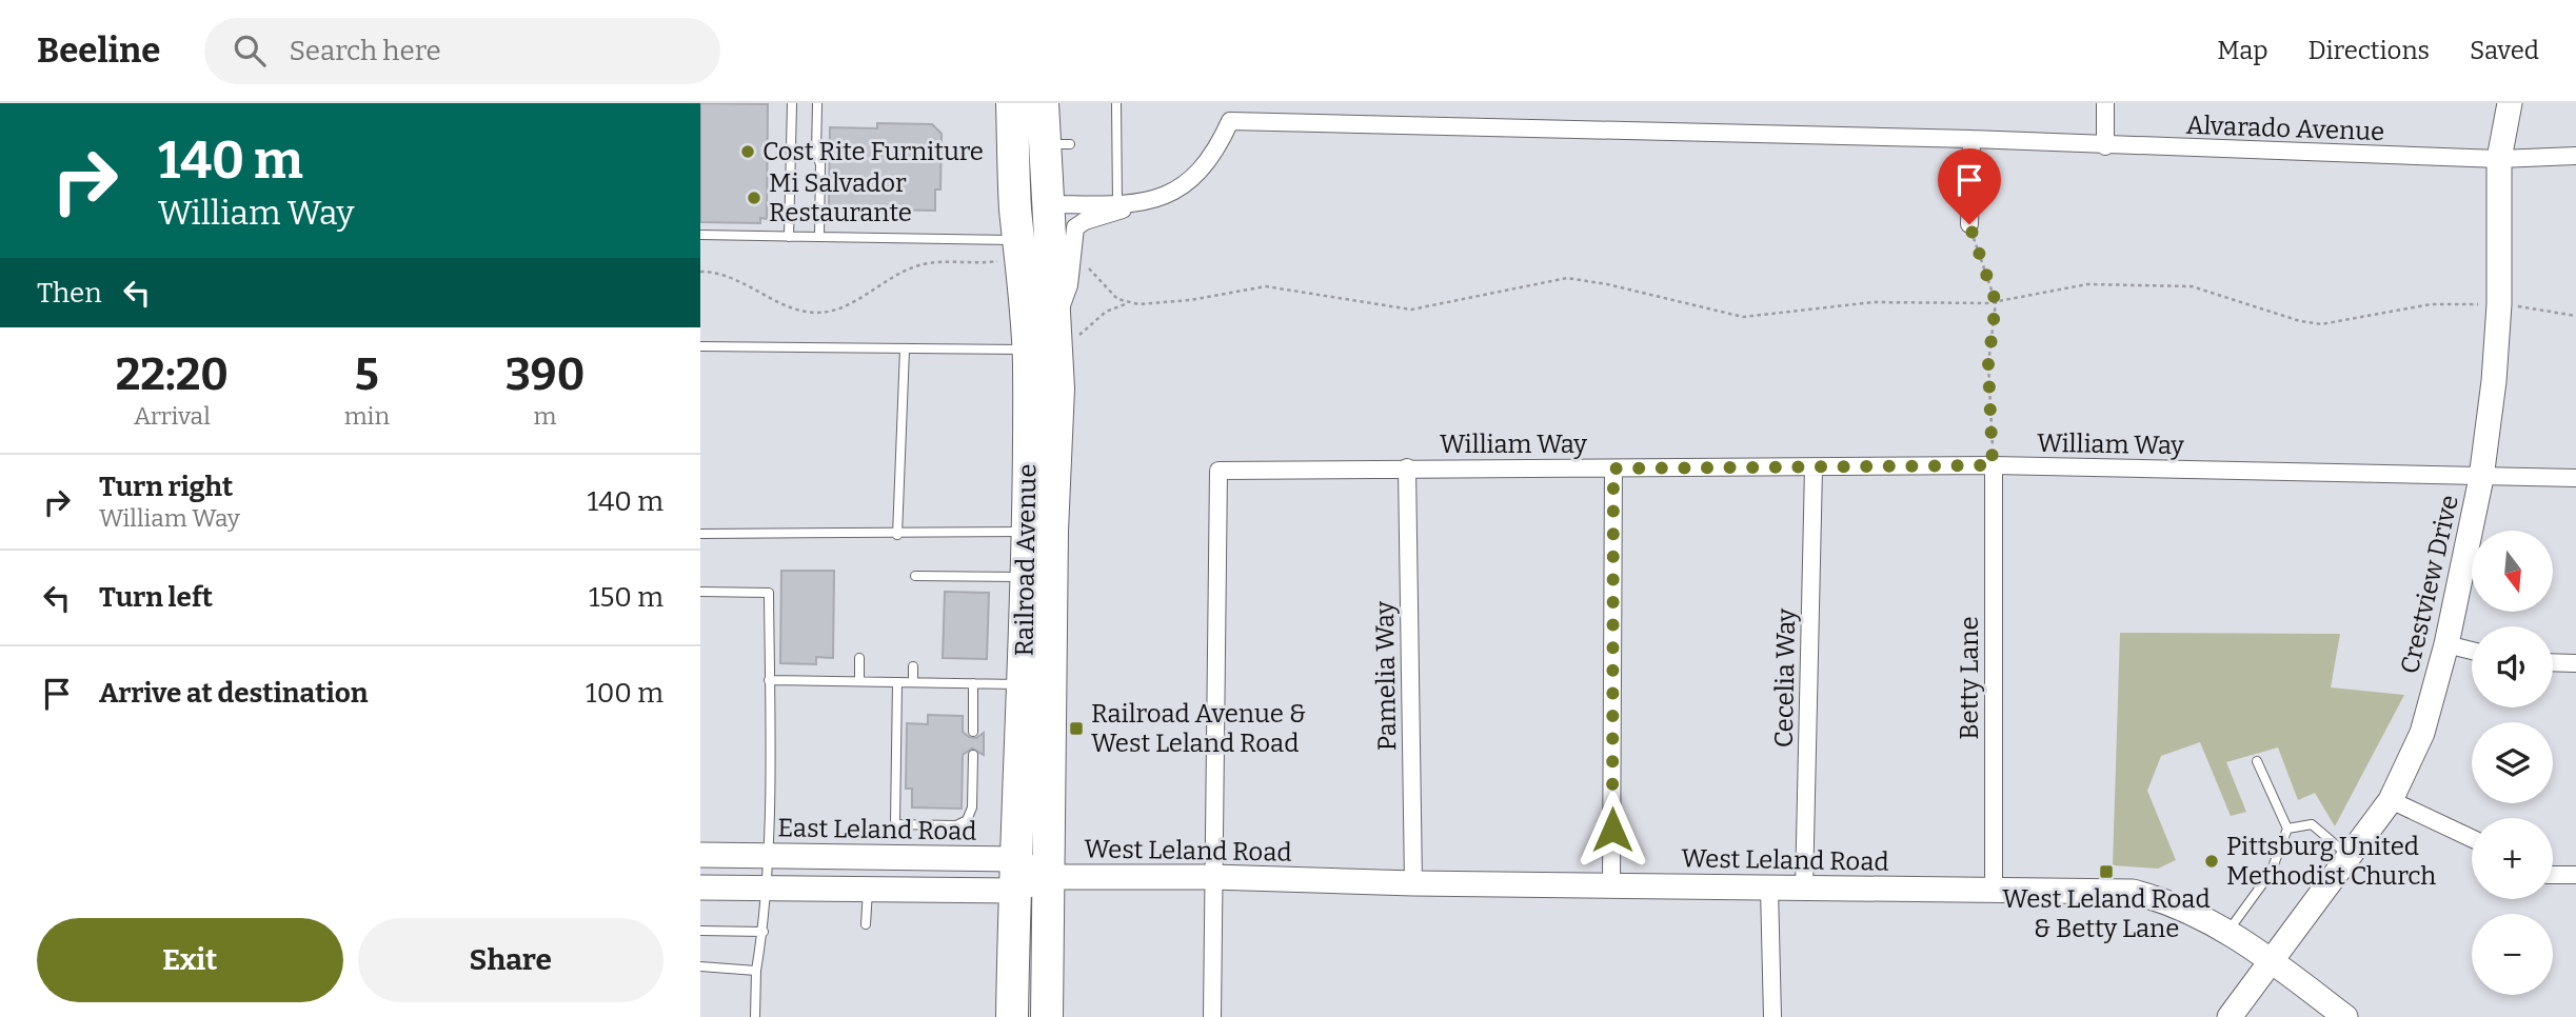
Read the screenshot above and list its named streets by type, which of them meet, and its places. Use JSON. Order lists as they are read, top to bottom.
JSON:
{
  "streets": {
    "highway": ["Railroad Avenue"],
    "main road": ["Crestview Drive", "East Leland Road", "West Leland Road"],
    "street": [
      "Alvarado Avenue",
      "William Way",
      "Pamelia Way",
      "Cecelia Way",
      "Betty Lane"
    ]
  },
  "crossings": [
    ["Alvarado Avenue", "Crestview Drive"],
    ["William Way", "Crestview Drive"],
    ["William Way", "Pamelia Way"],
    ["William Way", "Cecelia Way"],
    ["William Way", "Betty Lane"],
    ["William Way", "West Leland Road"],
    ["Railroad Avenue", "East Leland Road"],
    ["Railroad Avenue", "West Leland Road"],
    ["Crestview Drive", "West Leland Road"],
    ["Pamelia Way", "West Leland Road"],
    ["Cecelia Way", "West Leland Road"],
    ["Betty Lane", "West Leland Road"],
    ["East Leland Road", "West Leland Road"]
  ],
  "places": {
    "other": ["Cost Rite Furniture", "Mi Salvador Restaurante", "Pittsburg United Methodist Church"],
    "transit": ["Railroad Avenue & West Leland Road", "West Leland Road & Betty Lane"]
  },
  "north": "bottom",
  "page": {
    "header": "Beeline",
    "search": "Search here",
    "nav": ["Map", "Directions", "Saved"],
    "turn": ["140 m", "William Way"],
    "then": "Then",
    "eta": [
      "22:20",
      "Arrival",
      "5",
      "min",
      "390",
      "m"
    ],
    "list": [
      {
        "name": "Turn right",
        "note": "William Way",
        "value": "140 m"
      },
      {
        "name": "Turn left",
        "value": "150 m"
      },
      {
        "name": "Arrive at destination",
        "value": "100 m"
      }
    ],
    "map_buttons": ["+", "−"],
    "buttons": ["Exit", "Share"]
  }
}
